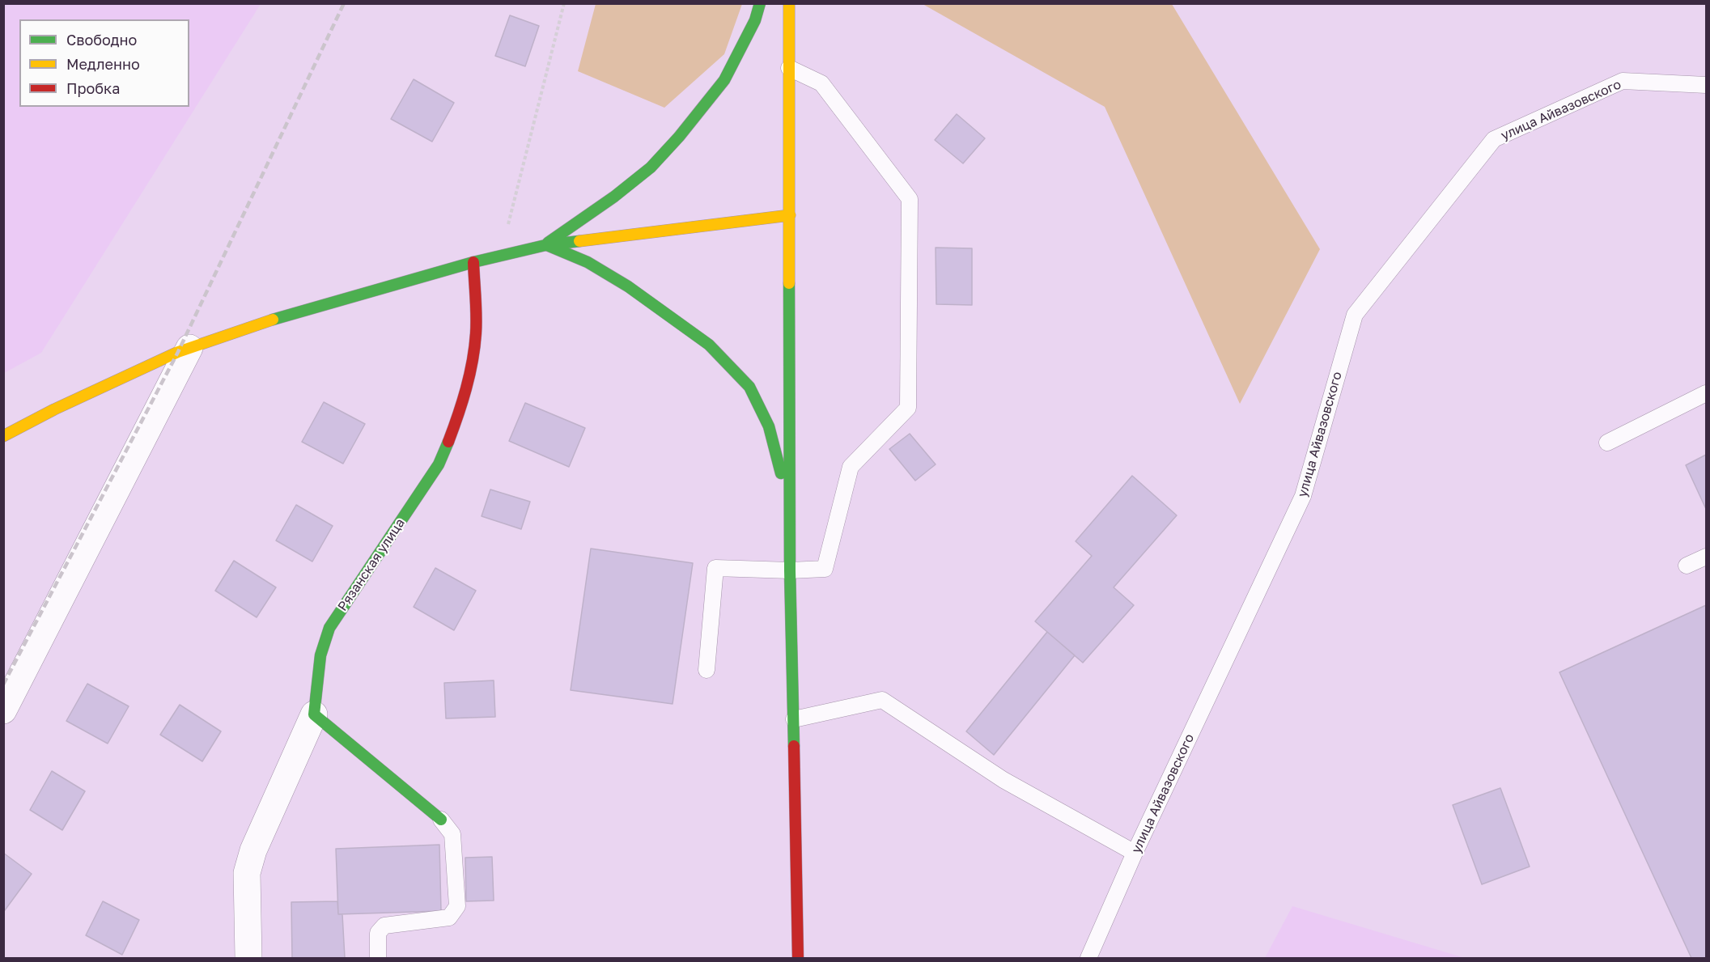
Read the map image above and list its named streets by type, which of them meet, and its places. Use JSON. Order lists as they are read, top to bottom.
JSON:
{
  "streets": {
    "main road": ["Рязанская улица"],
    "lane": ["улица Айвазовского"]
  },
  "legend": ["Свободно", "Медленно", "Пробка"]
}
